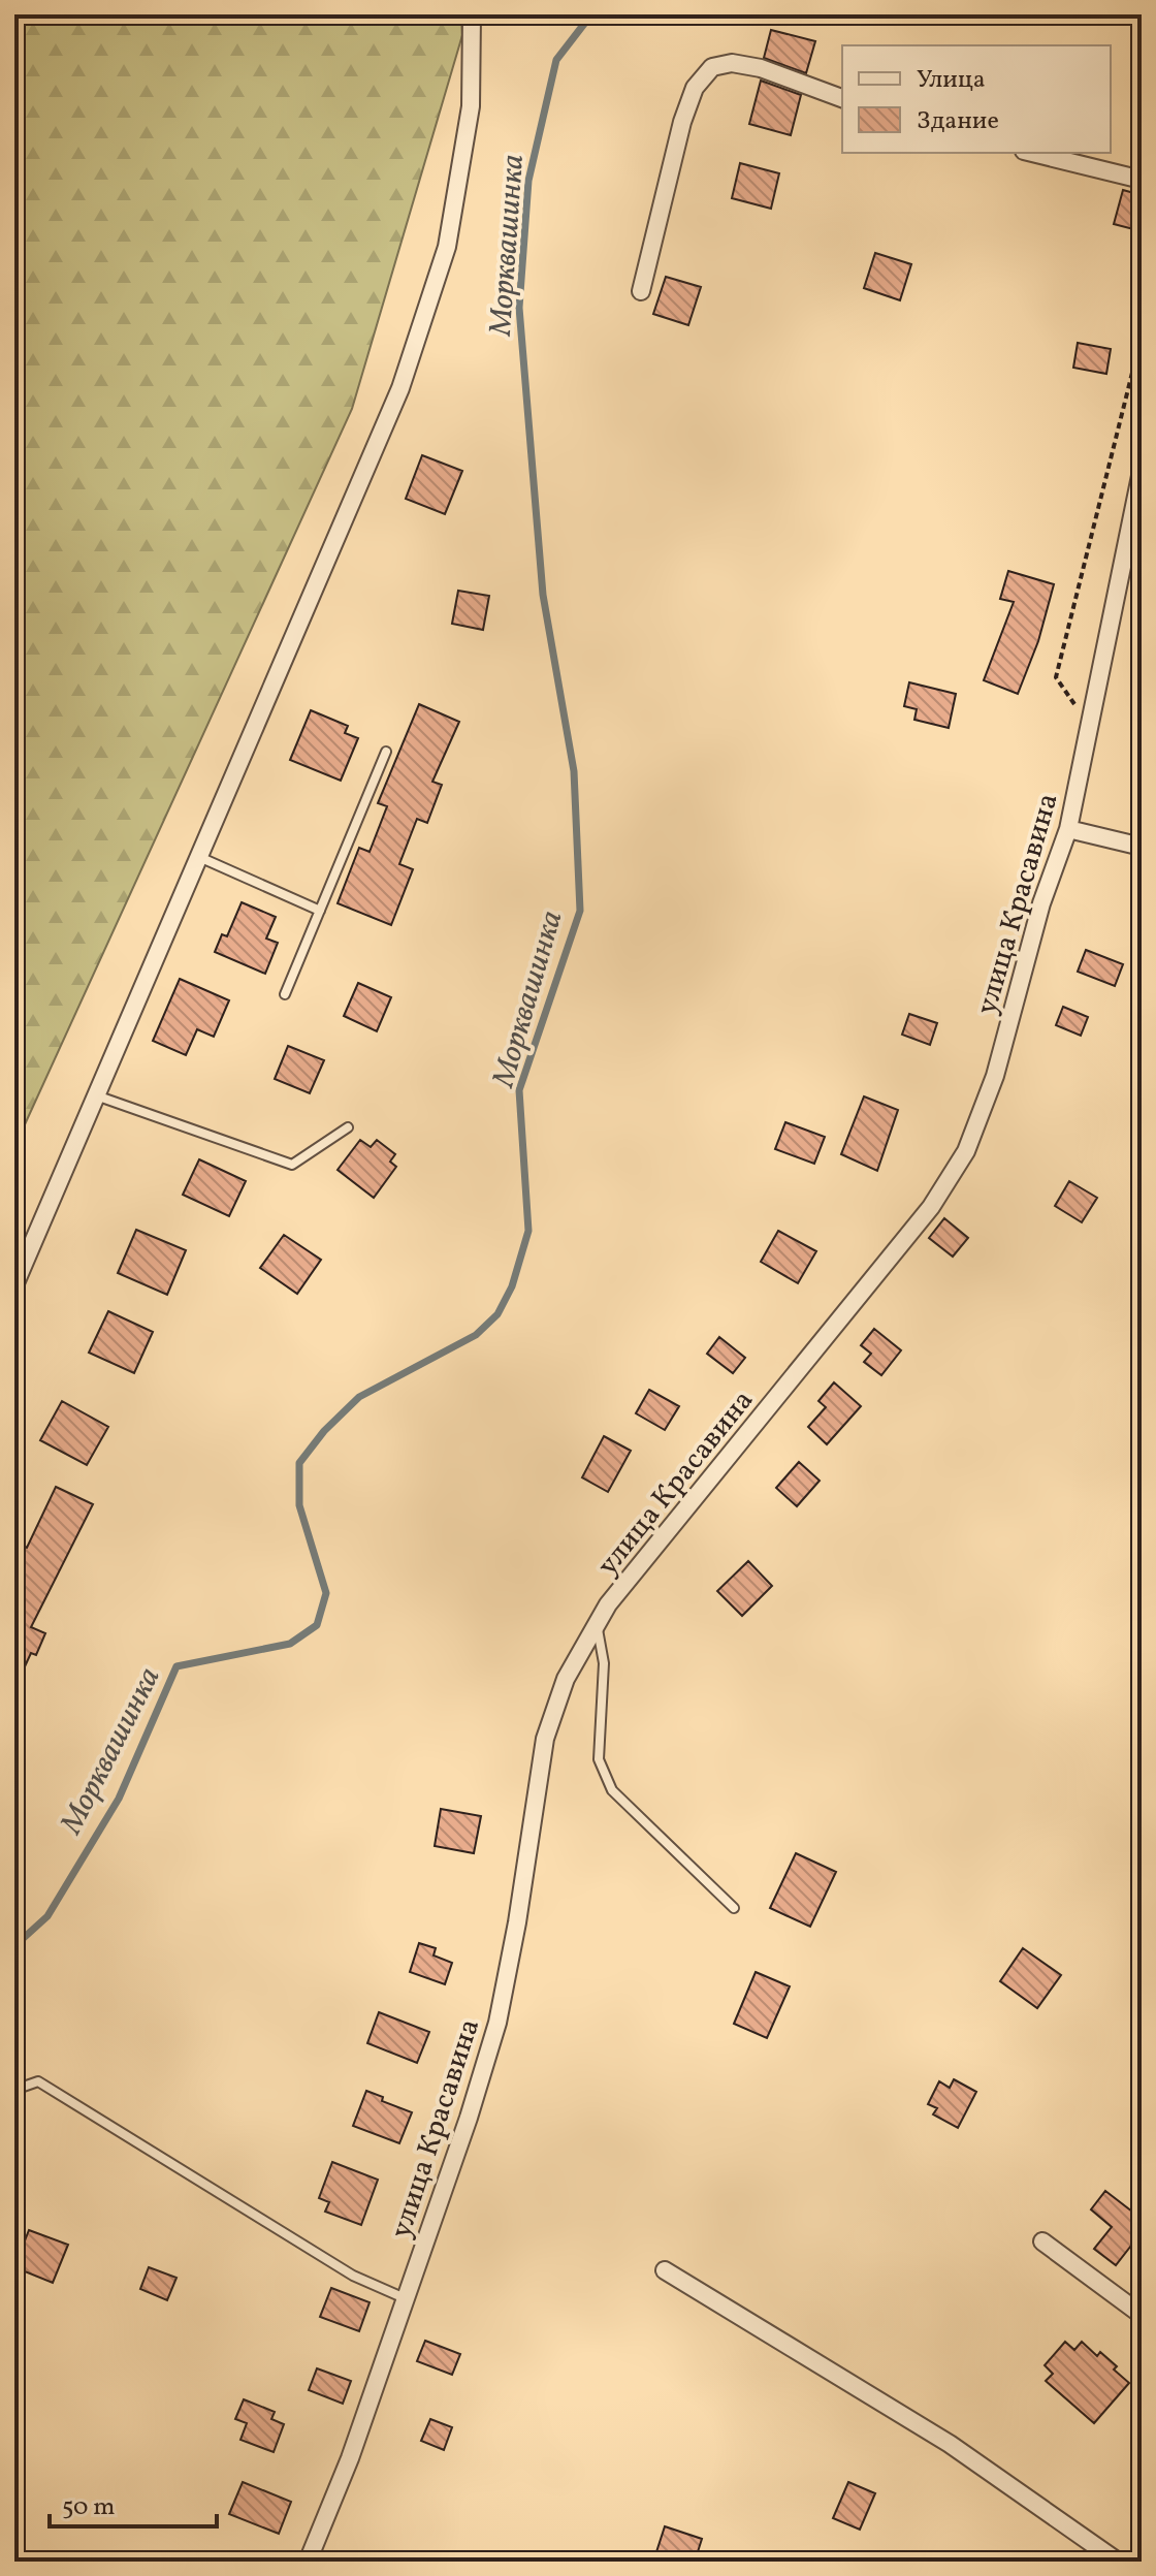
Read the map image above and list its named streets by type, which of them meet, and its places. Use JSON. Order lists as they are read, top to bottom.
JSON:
{
  "streets": {
    "street": ["улица Красавина"]
  },
  "water": ["Морквашинка"],
  "legend": ["Улица", "Здание"],
  "scale_bar": "50 m"
}
